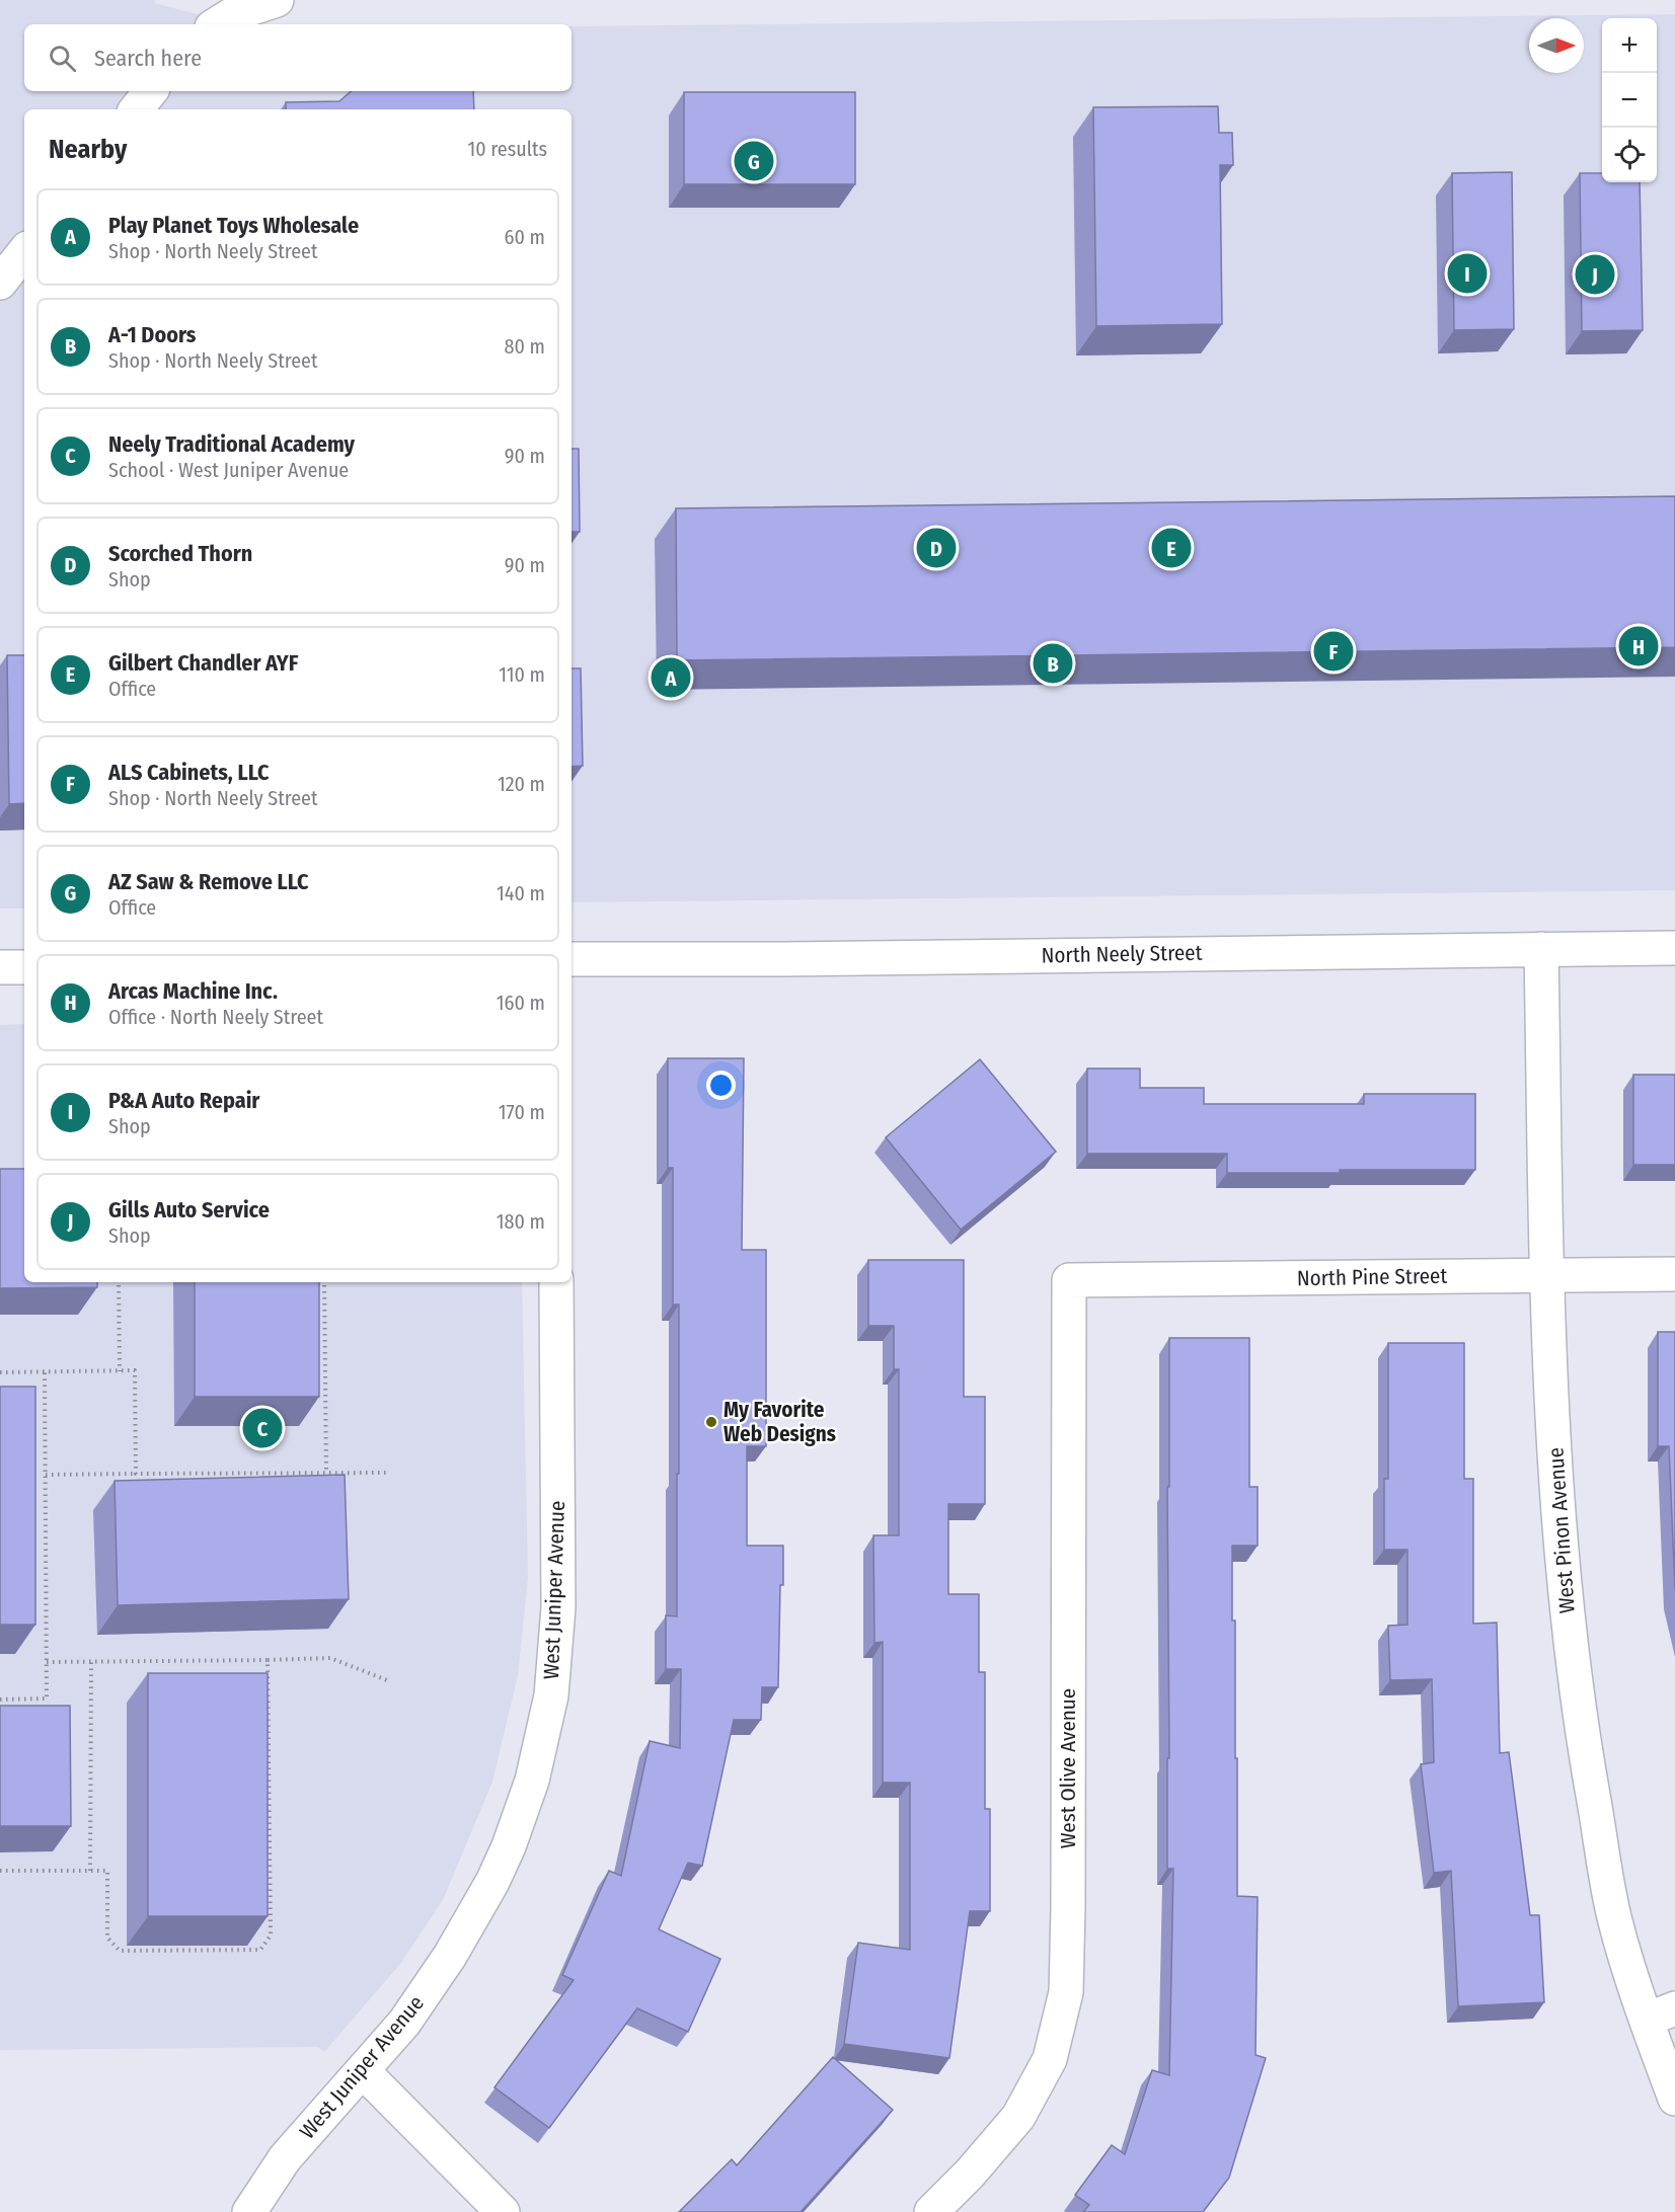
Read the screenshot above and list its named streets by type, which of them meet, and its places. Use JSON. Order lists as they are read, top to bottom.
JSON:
{
  "streets": {
    "street": [
      "North Neely Street",
      "North Pine Street",
      "West Pinon Avenue",
      "West Juniper Avenue",
      "West Olive Avenue"
    ]
  },
  "crossings": [
    ["North Neely Street", "West Pinon Avenue"],
    ["North Pine Street", "West Pinon Avenue"],
    ["North Pine Street", "West Olive Avenue"]
  ],
  "places": ["My Favorite Web Designs"],
  "north": "right",
  "page": {
    "map_buttons": ["+", "−"],
    "search": "Search here",
    "heading": ["Nearby", "10 results"],
    "pins": [
      "G",
      "I",
      "J",
      "D",
      "E",
      "H",
      "F",
      "B",
      "A",
      "C"
    ],
    "list": [
      {
        "mark": "A",
        "name": "Play Planet Toys Wholesale",
        "note": "Shop · North Neely Street",
        "value": "60 m"
      },
      {
        "mark": "B",
        "name": "A-1 Doors",
        "note": "Shop · North Neely Street",
        "value": "80 m"
      },
      {
        "mark": "C",
        "name": "Neely Traditional Academy",
        "note": "School · West Juniper Avenue",
        "value": "90 m"
      },
      {
        "mark": "D",
        "name": "Scorched Thorn",
        "note": "Shop",
        "value": "90 m"
      },
      {
        "mark": "E",
        "name": "Gilbert Chandler AYF",
        "note": "Office",
        "value": "110 m"
      },
      {
        "mark": "F",
        "name": "ALS Cabinets, LLC",
        "note": "Shop · North Neely Street",
        "value": "120 m"
      },
      {
        "mark": "G",
        "name": "AZ Saw & Remove LLC",
        "note": "Office",
        "value": "140 m"
      },
      {
        "mark": "H",
        "name": "Arcas Machine Inc.",
        "note": "Office · North Neely Street",
        "value": "160 m"
      },
      {
        "mark": "I",
        "name": "P&A Auto Repair",
        "note": "Shop",
        "value": "170 m"
      },
      {
        "mark": "J",
        "name": "Gills Auto Service",
        "note": "Shop",
        "value": "180 m"
      }
    ]
  }
}
